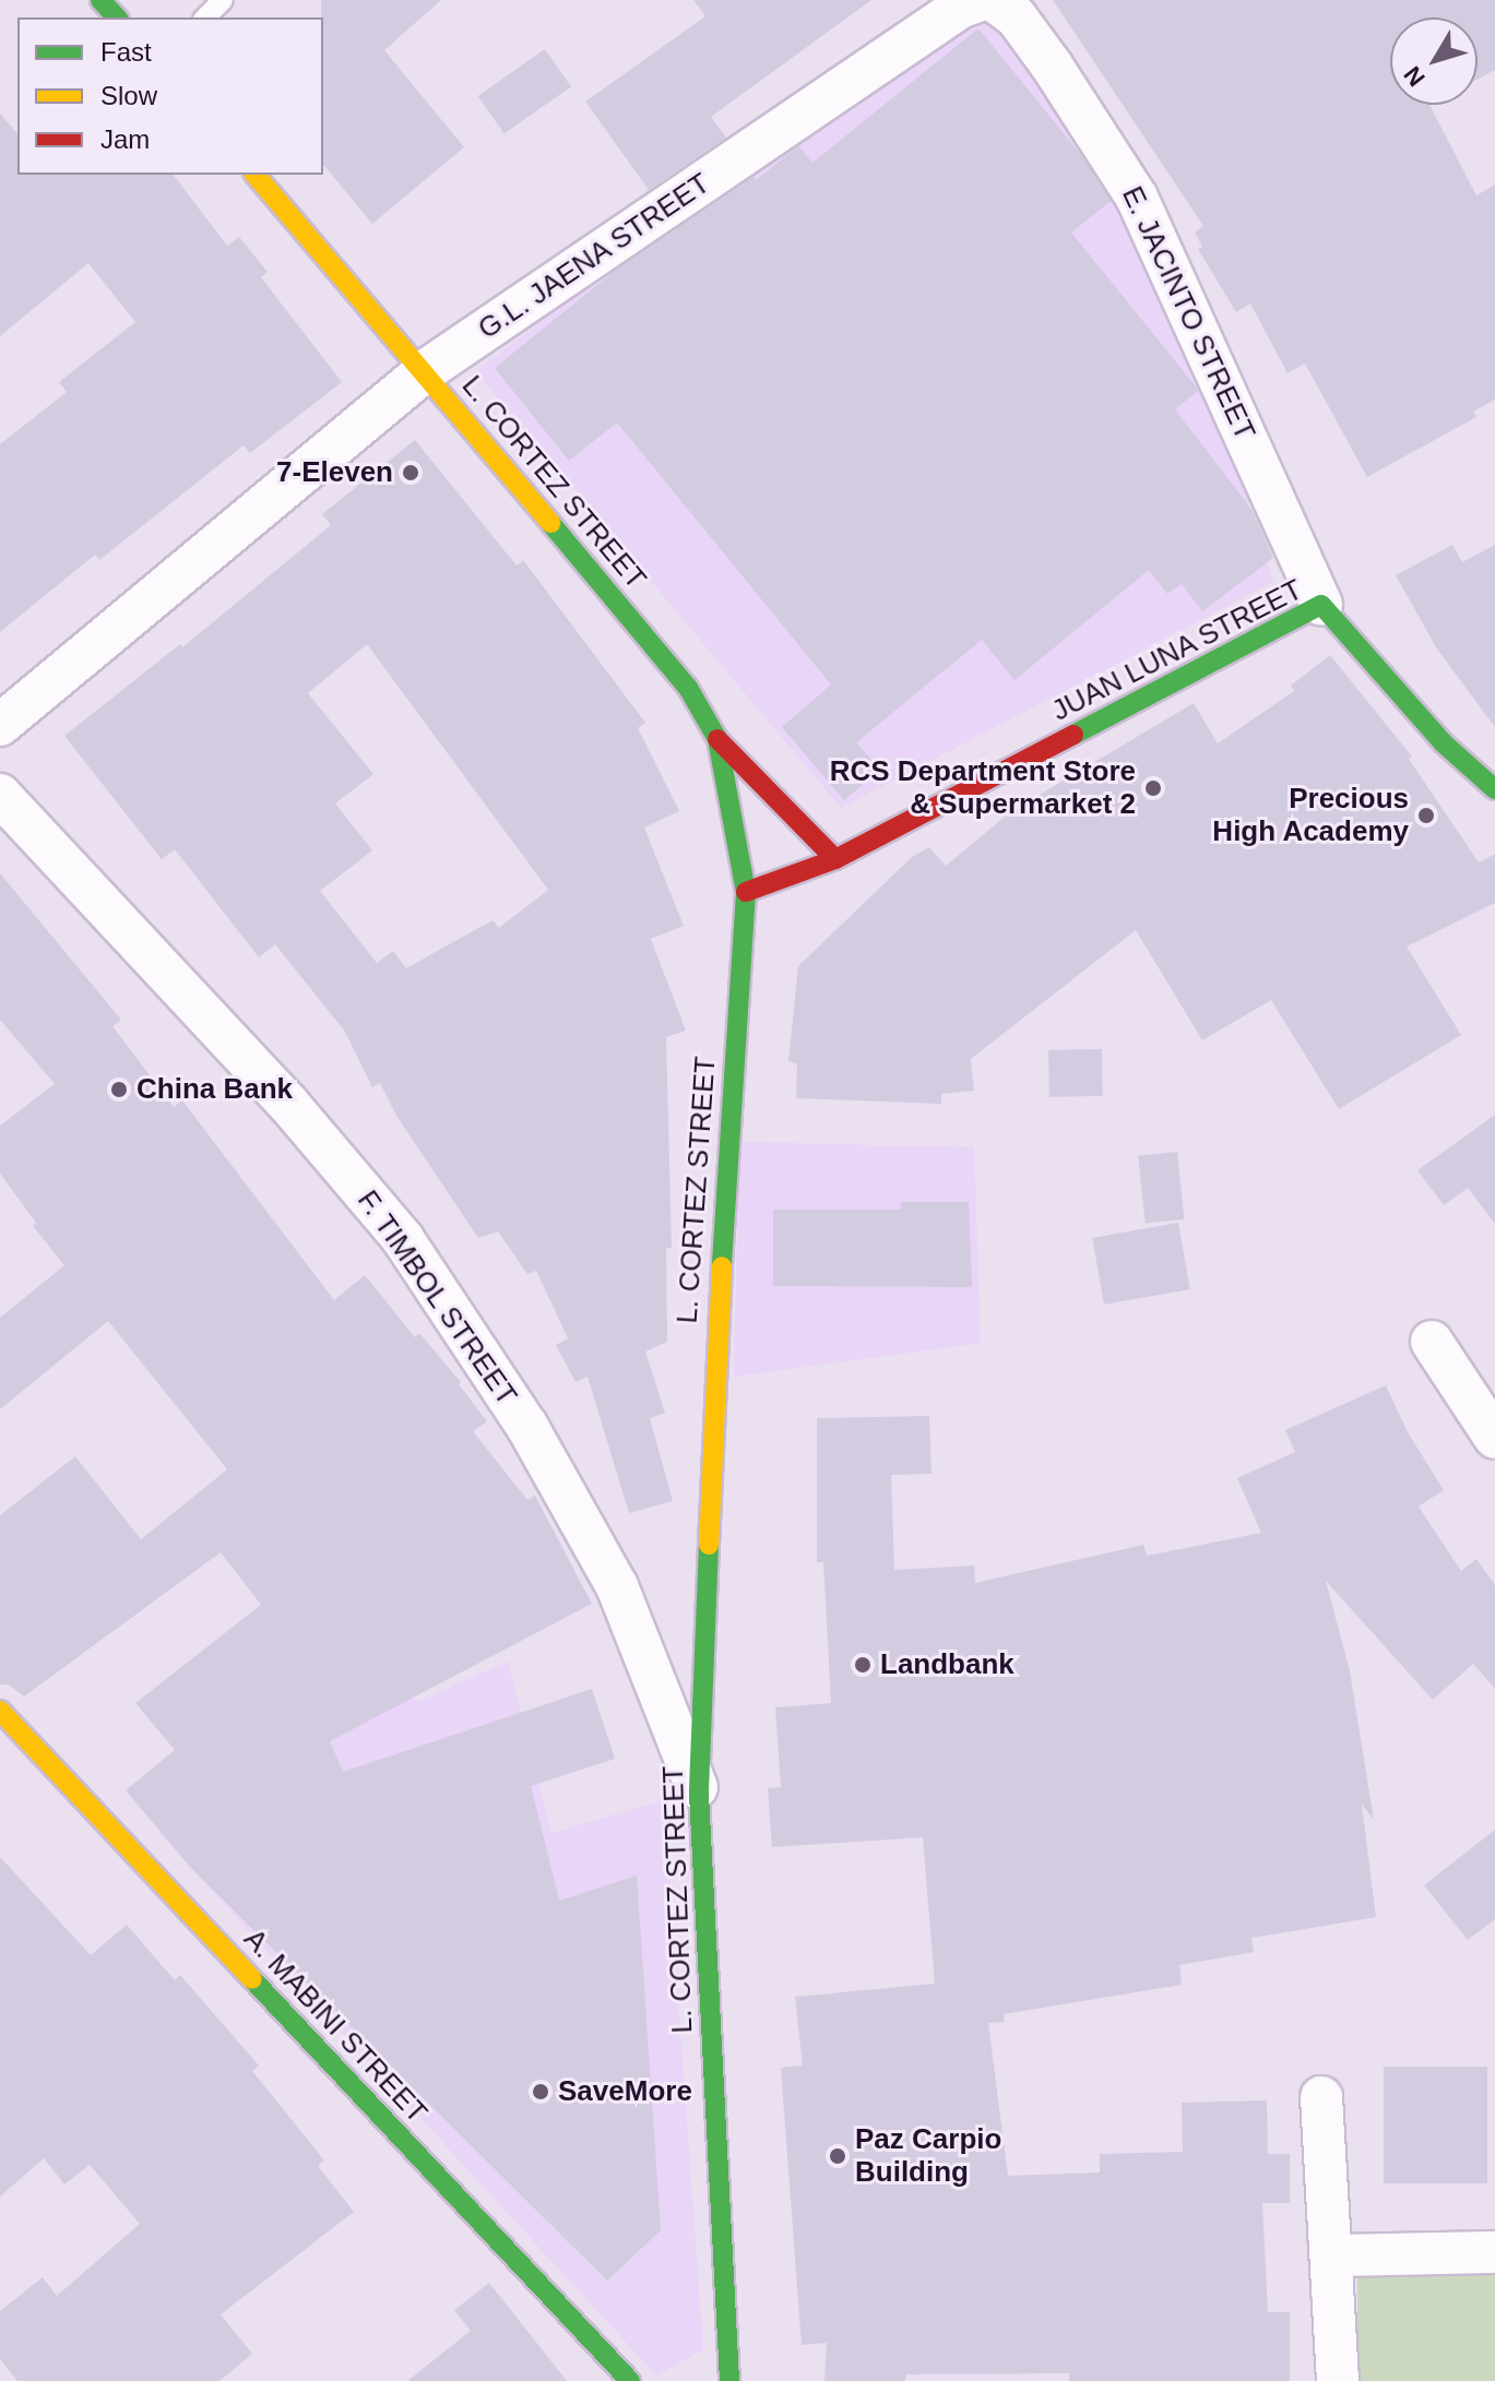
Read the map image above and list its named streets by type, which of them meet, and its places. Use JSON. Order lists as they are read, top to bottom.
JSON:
{
  "streets": {
    "street": [
      "G.L. JAENA STREET",
      "E. JACINTO STREET",
      "L. CORTEZ STREET",
      "JUAN LUNA STREET",
      "F. TIMBOL STREET",
      "A. MABINI STREET"
    ]
  },
  "crossings": [
    ["G.L. JAENA STREET", "E. JACINTO STREET"],
    ["G.L. JAENA STREET", "L. CORTEZ STREET"],
    ["E. JACINTO STREET", "JUAN LUNA STREET"],
    ["L. CORTEZ STREET", "JUAN LUNA STREET"],
    ["L. CORTEZ STREET", "F. TIMBOL STREET"]
  ],
  "places": [
    "7-Eleven",
    "RCS Department Store & Supermarket 2",
    "Precious High Academy",
    "China Bank",
    "Landbank",
    "SaveMore",
    "Paz Carpio Building"
  ],
  "legend": ["Fast", "Slow", "Jam"],
  "north": "bottom left"
}
